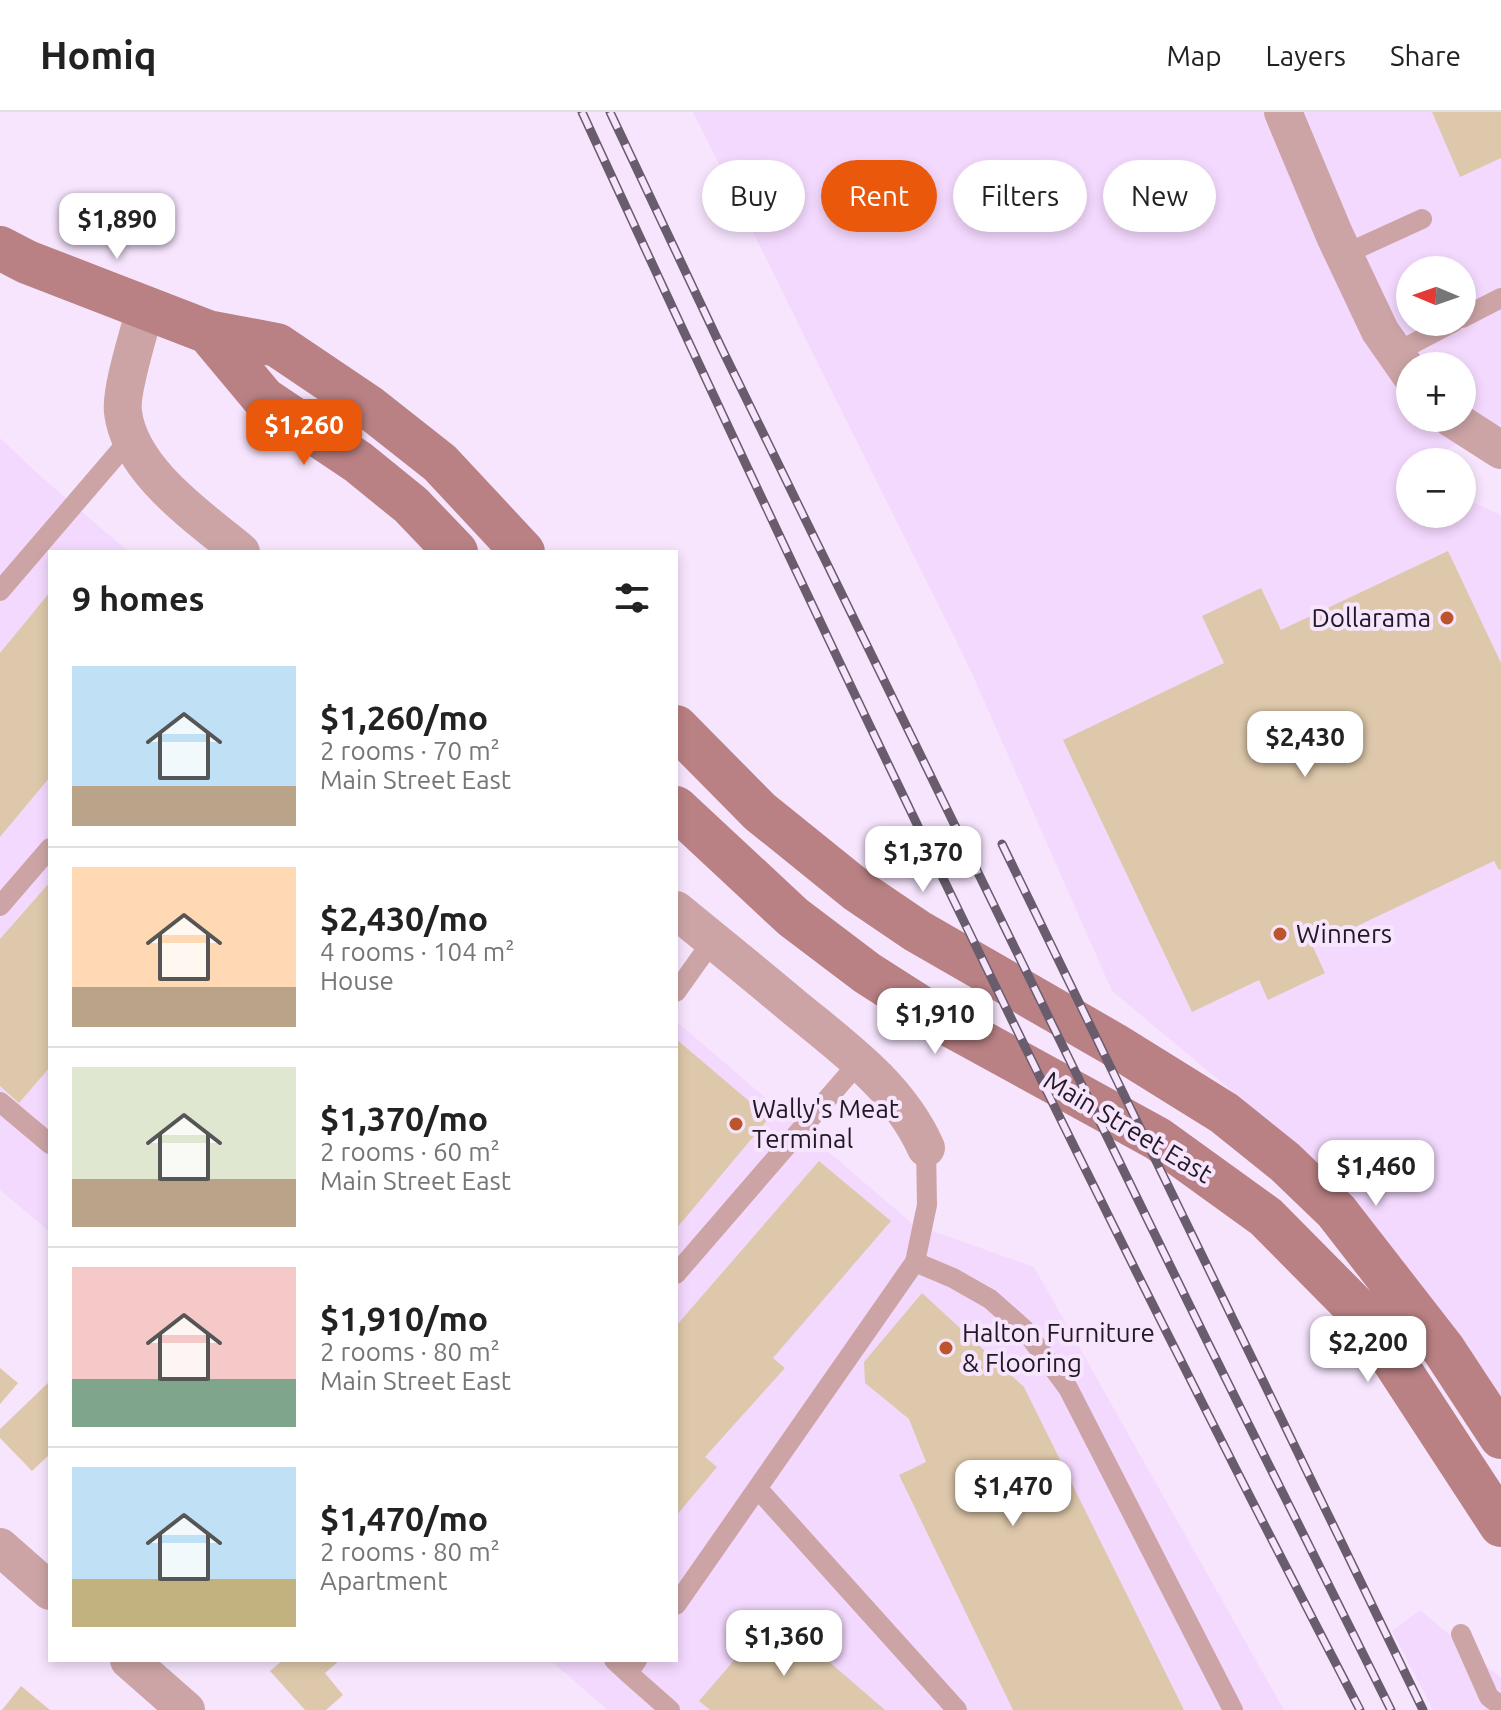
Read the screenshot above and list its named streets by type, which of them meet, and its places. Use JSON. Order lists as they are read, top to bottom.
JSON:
{
  "streets": {
    "main road": ["Main Street East"]
  },
  "places": [
    "Dollarama",
    "Winners",
    "Wally's Meat Terminal",
    "Halton Furniture & Flooring"
  ],
  "north": "left",
  "page": {
    "header": "Homiq",
    "nav": ["Map", "Layers", "Share"],
    "chip": [
      "Buy",
      "Rent",
      "Filters",
      "New"
    ],
    "price": [
      "$1,890",
      "$1,260",
      "$2,430",
      "$1,370",
      "$1,910",
      "$1,460",
      "$2,200",
      "$1,470",
      "$1,360"
    ],
    "map_buttons": ["+", "−"],
    "heading": "9 homes",
    "list": [
      {
        "name": "$1,260/mo",
        "note": "2 rooms · 70 m² · Main Street East"
      },
      {
        "name": "$2,430/mo",
        "note": "4 rooms · 104 m² · House"
      },
      {
        "name": "$1,370/mo",
        "note": "2 rooms · 60 m² · Main Street East"
      },
      {
        "name": "$1,910/mo",
        "note": "2 rooms · 80 m² · Main Street East"
      },
      {
        "name": "$1,470/mo",
        "note": "2 rooms · 80 m² · Apartment"
      }
    ]
  }
}
